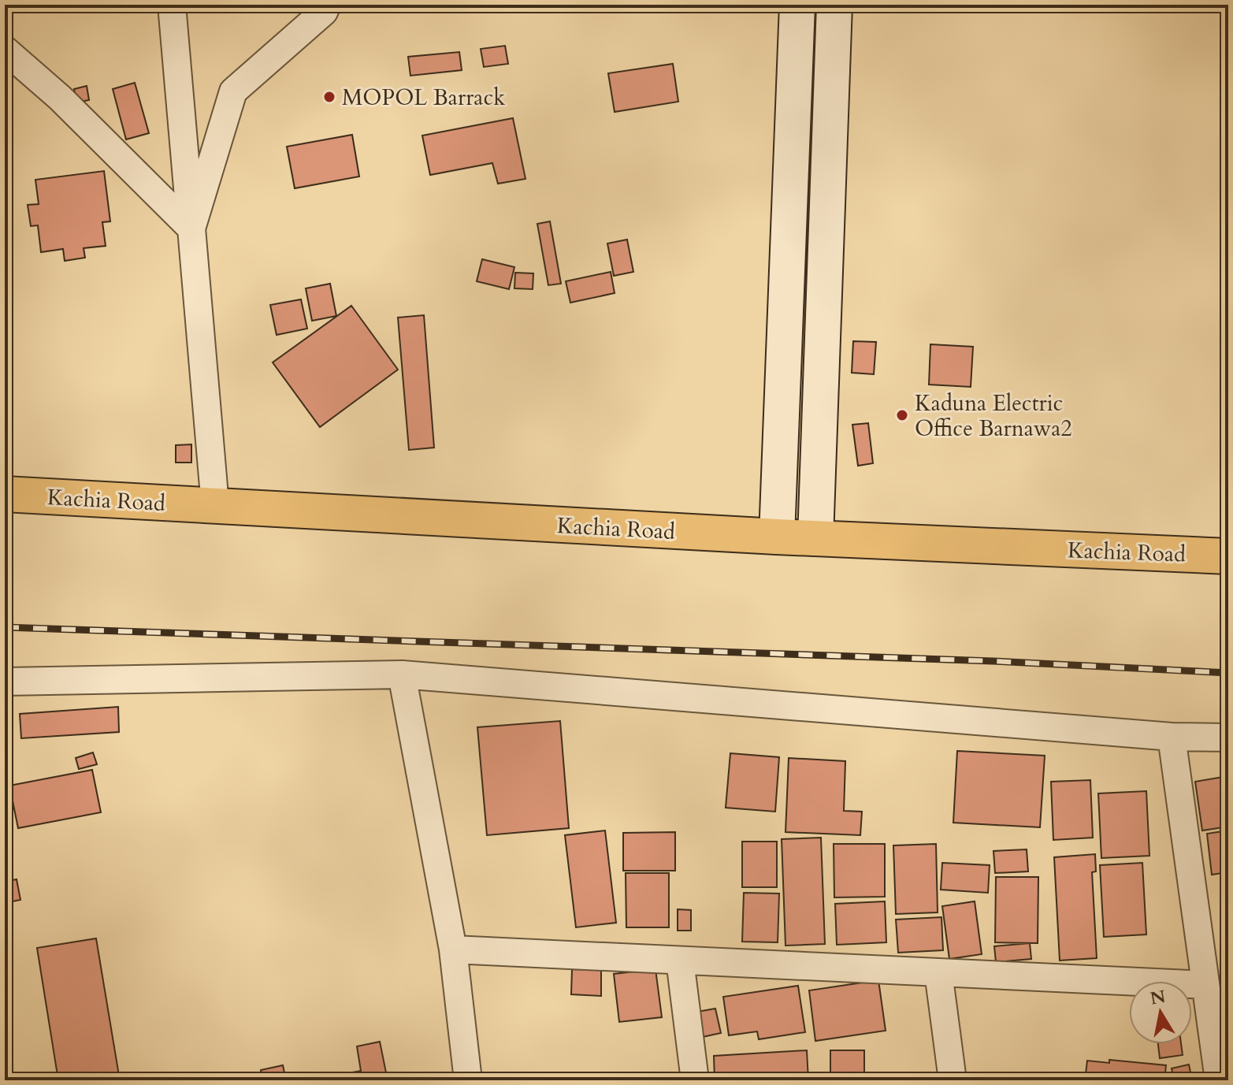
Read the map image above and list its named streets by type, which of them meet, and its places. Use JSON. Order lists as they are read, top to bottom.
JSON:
{
  "streets": {
    "main road": ["Kachia Road"]
  },
  "places": ["MOPOL Barrack", "Kaduna Electric Office Barnawa2"],
  "north": "top"
}
